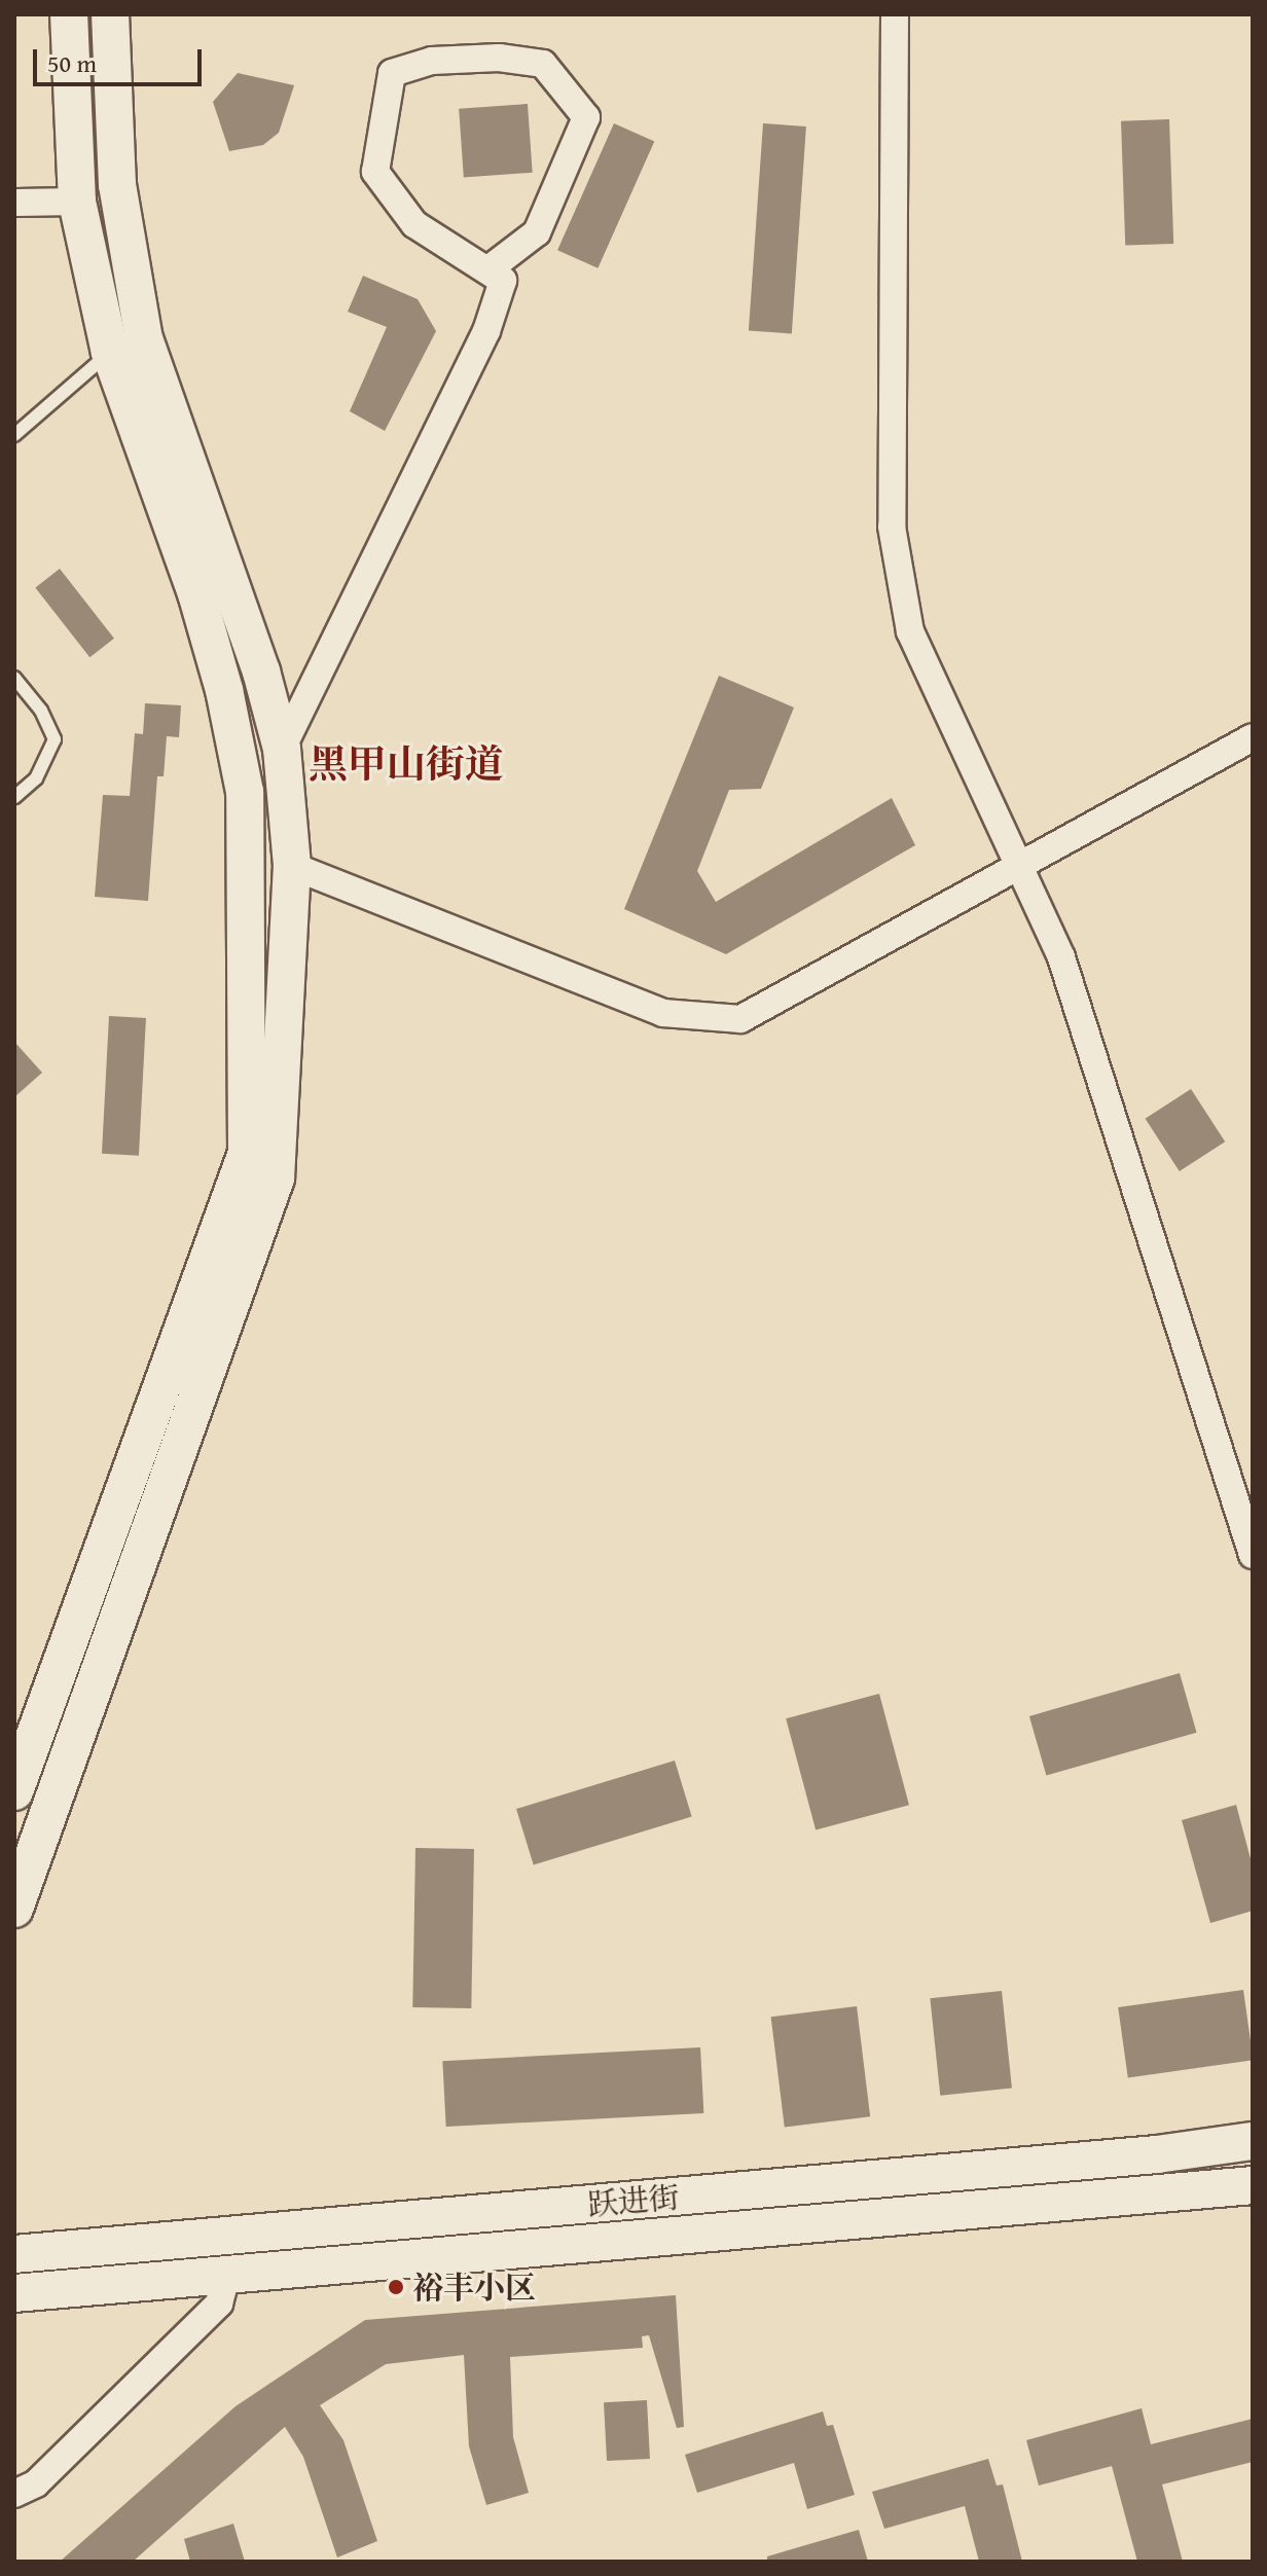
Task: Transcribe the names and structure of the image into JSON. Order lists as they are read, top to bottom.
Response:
{
  "streets": {
    "street": ["跃进街"]
  },
  "districts": ["黑甲山街道"],
  "places": ["裕丰小区"],
  "scale_bar": "50 m"
}
